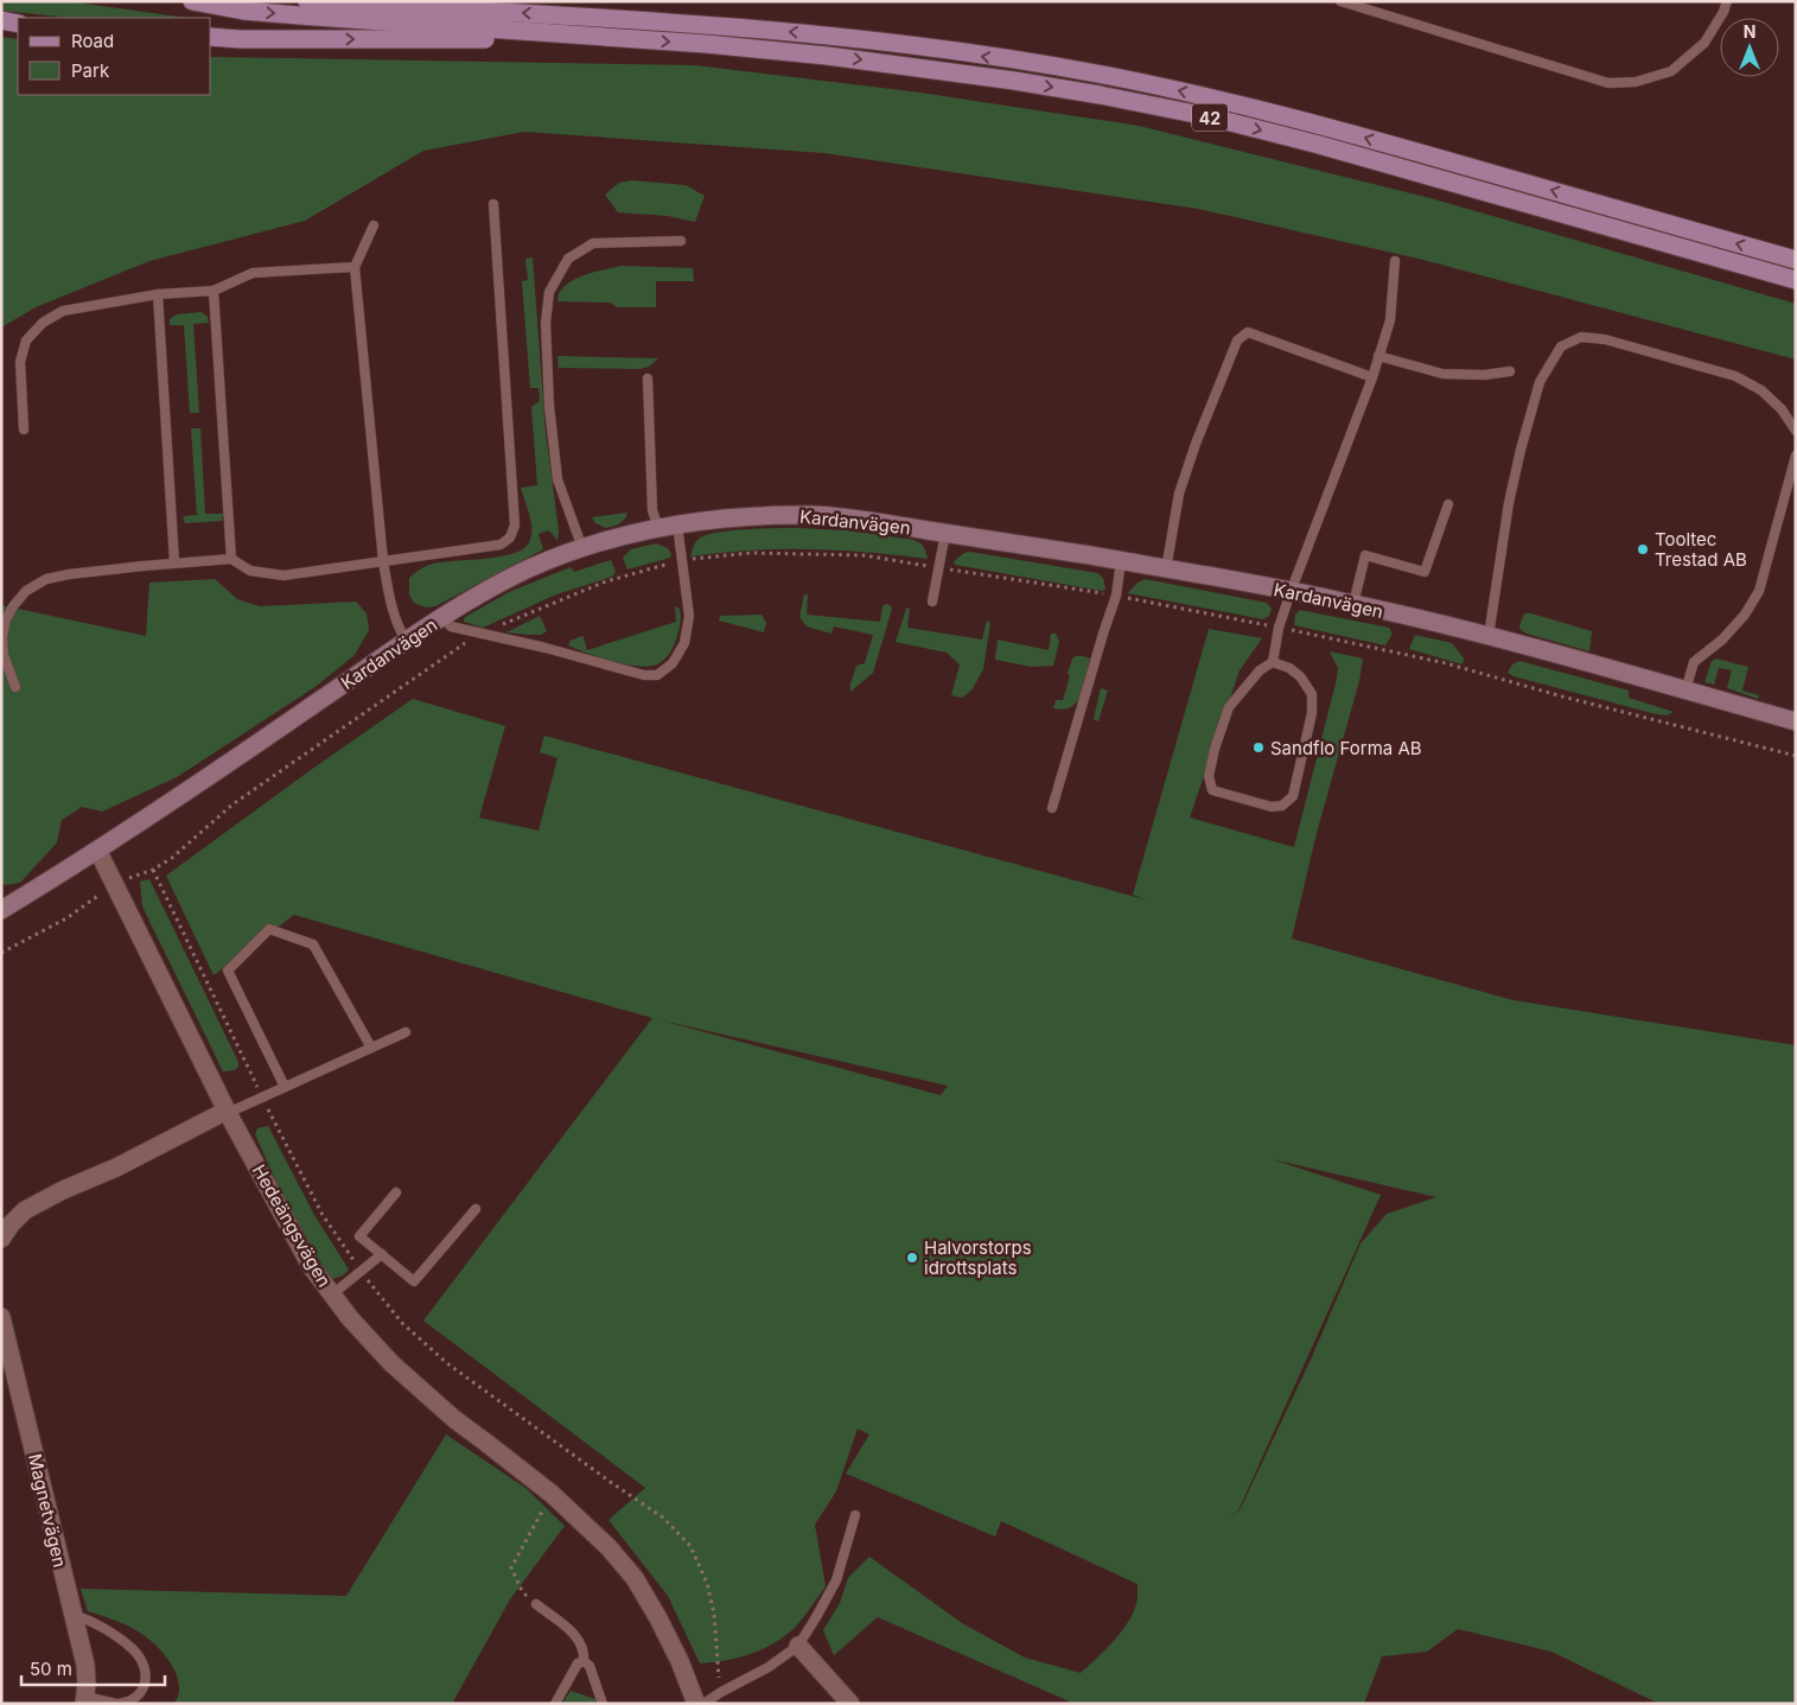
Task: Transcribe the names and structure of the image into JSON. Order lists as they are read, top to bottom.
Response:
{
  "streets": {
    "main road": ["42"],
    "street": ["Kardanvägen", "Hedeängsvägen", "Magnetvägen"]
  },
  "crossings": [
    ["Kardanvägen", "Hedeängsvägen"]
  ],
  "places": ["Tooltec Trestad AB", "Sandflo Forma AB", "Halvorstorps idrottsplats"],
  "legend": ["Road", "Park"],
  "scale_bar": "50 m",
  "north": "top"
}
